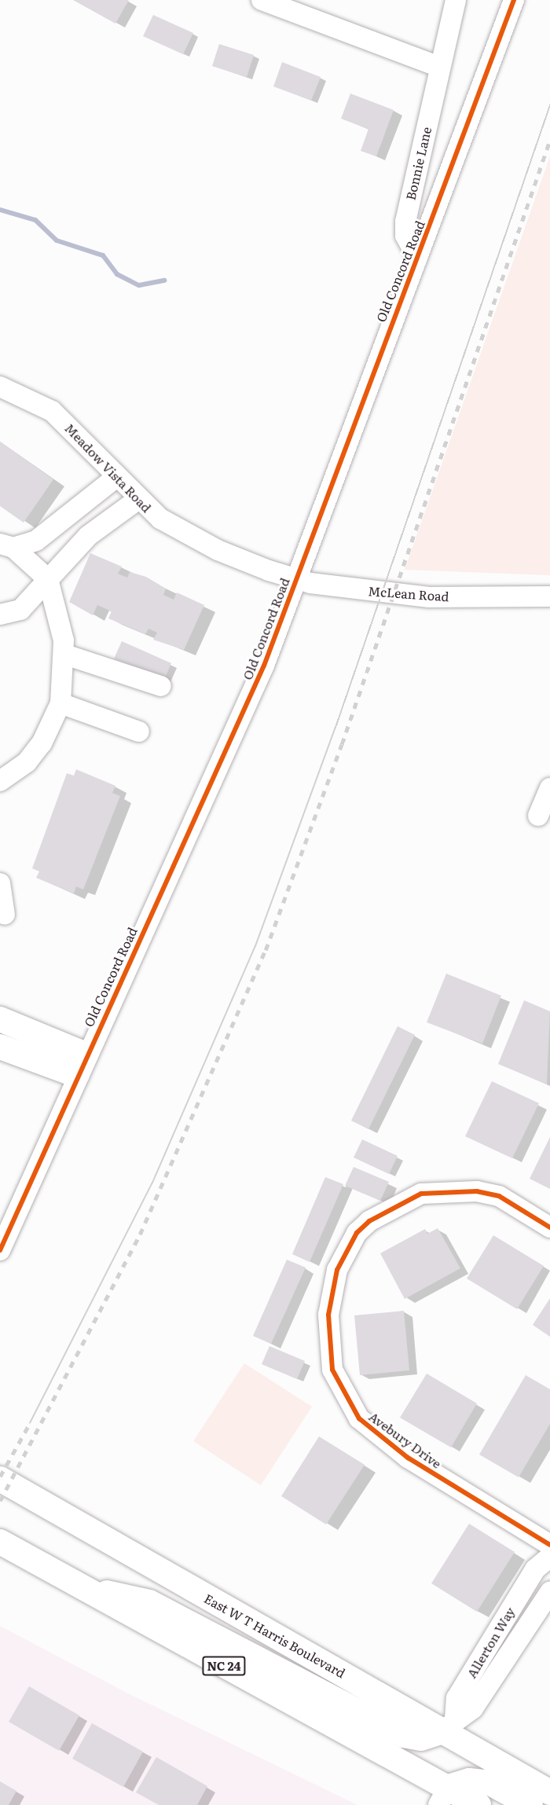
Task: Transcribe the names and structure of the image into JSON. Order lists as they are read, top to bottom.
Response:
{
  "streets": {
    "main road": ["East W T Harris Boulevard", "NC 24"],
    "street": [
      "Bonnie Lane",
      "Old Concord Road",
      "Meadow Vista Road",
      "McLean Road",
      "Avebury Drive",
      "Allerton Way"
    ]
  },
  "crossings": [
    ["Bonnie Lane", "Old Concord Road"],
    ["Old Concord Road", "Meadow Vista Road"],
    ["Old Concord Road", "McLean Road"],
    ["Meadow Vista Road", "McLean Road"],
    ["East W T Harris Boulevard", "Allerton Way"]
  ]
}
